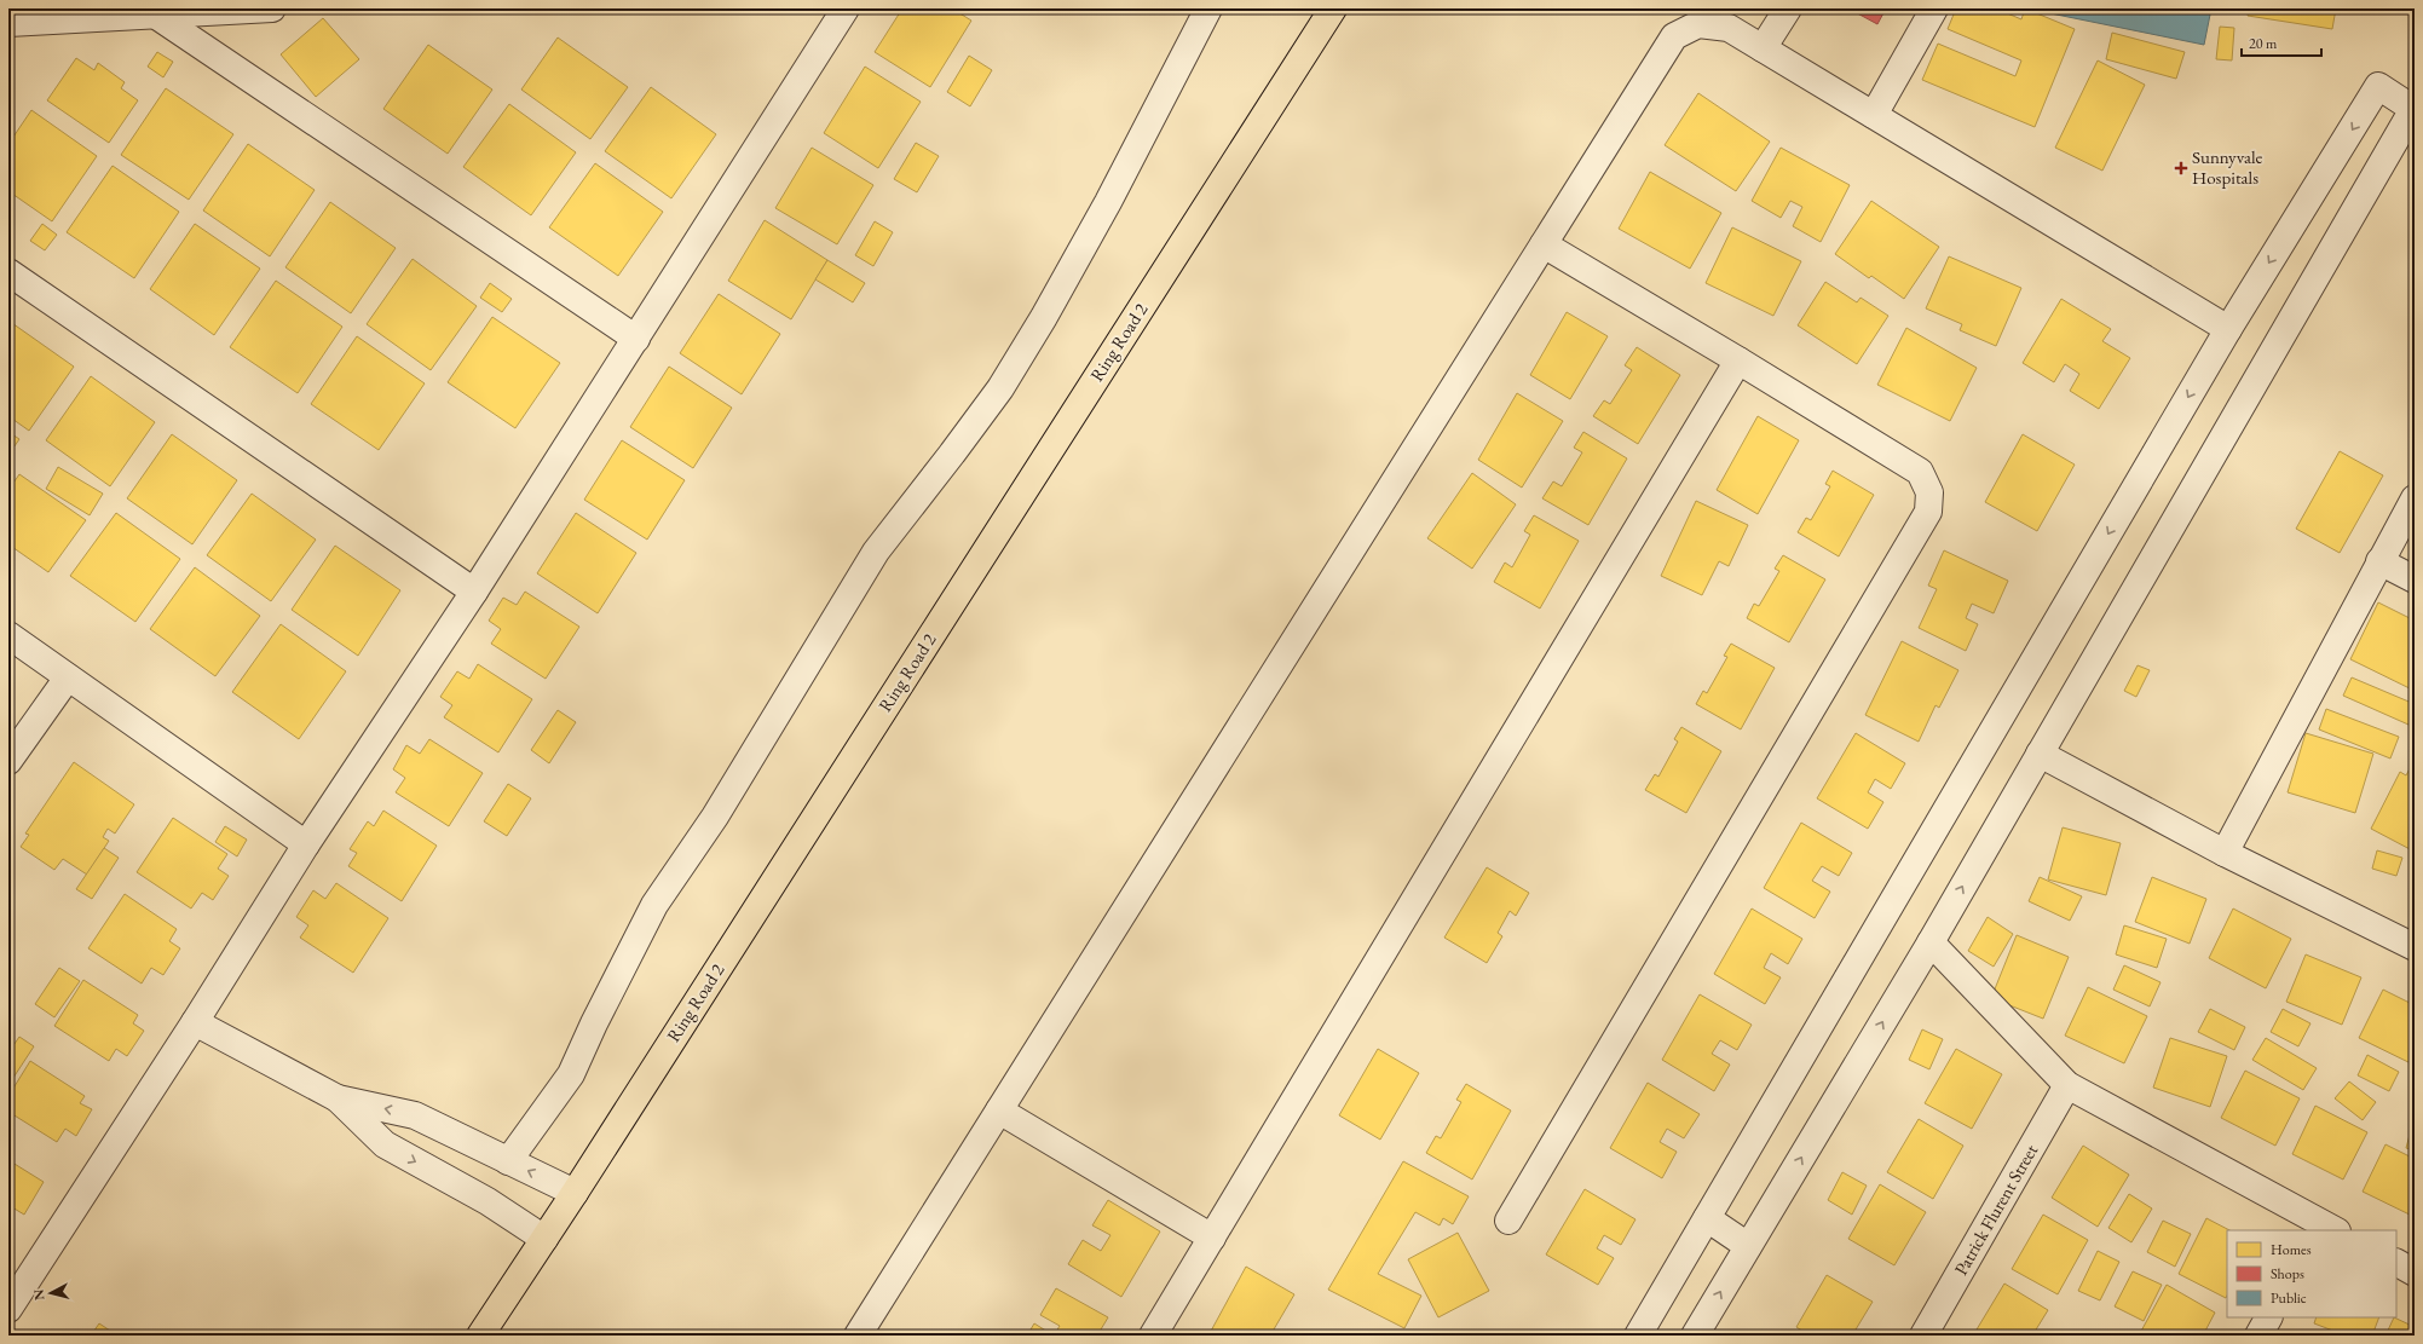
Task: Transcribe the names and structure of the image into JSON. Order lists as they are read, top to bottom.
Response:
{
  "streets": {
    "main road": ["Ring Road 2"],
    "street": ["Patrick Flurent Street"]
  },
  "places": {
    "health": ["Sunnyvale Hospitals"]
  },
  "legend": ["Homes", "Shops", "Public"],
  "scale_bar": "20 m",
  "north": "left"
}
